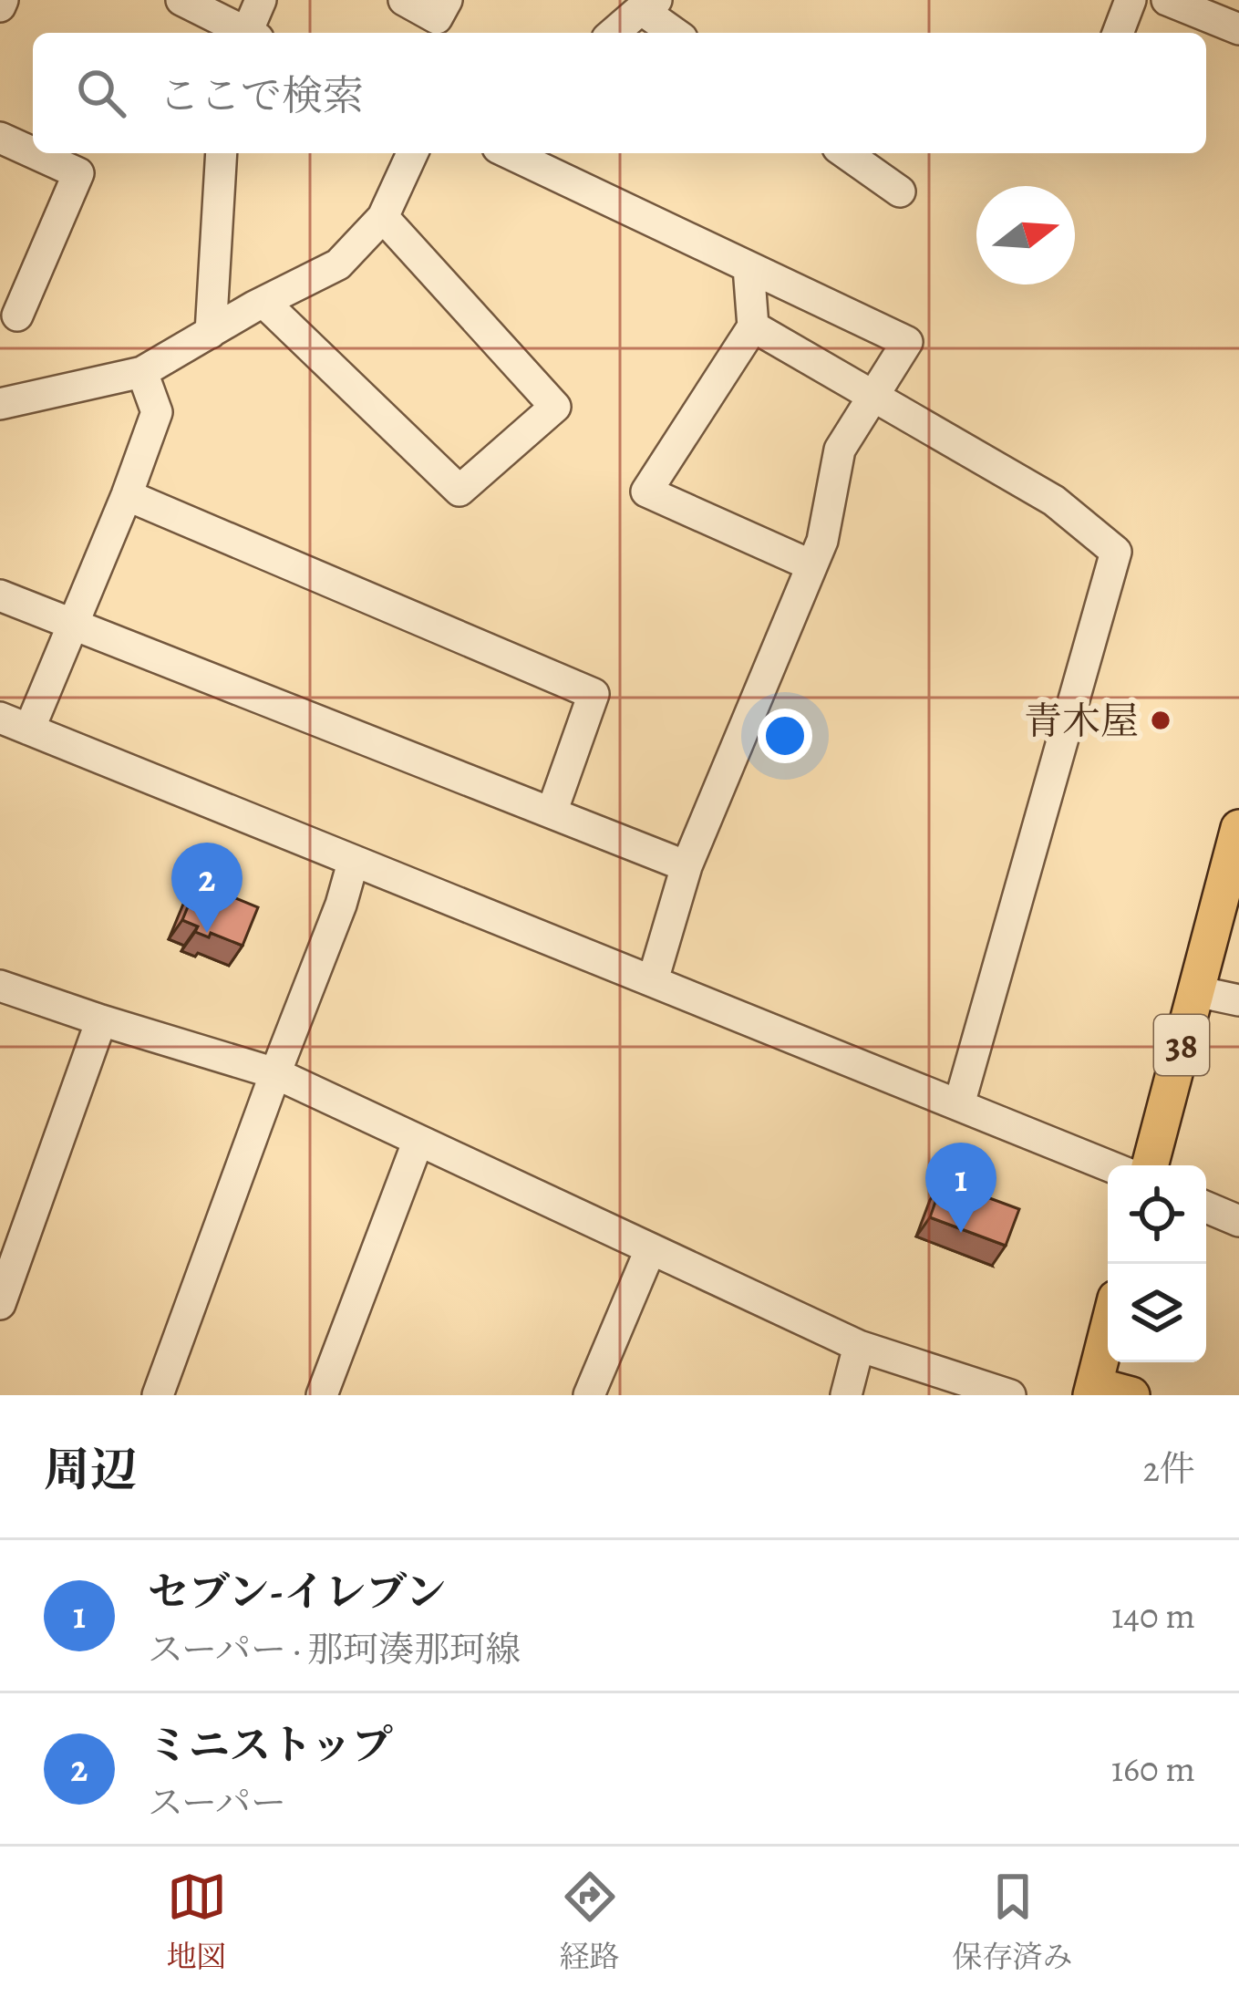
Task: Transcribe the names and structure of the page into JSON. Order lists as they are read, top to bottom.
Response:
{
  "streets": {
    "main road": ["38"]
  },
  "places": ["青木屋"],
  "north": "right",
  "page": {
    "search": "ここで検索",
    "pins": ["2", "1"],
    "heading": ["周辺", "2件"],
    "list": [
      {
        "mark": "1",
        "name": "セブン-イレブン",
        "note": "スーパー · 那珂湊那珂線",
        "value": "140 m"
      },
      {
        "mark": "2",
        "name": "ミニストップ",
        "note": "スーパー",
        "value": "160 m"
      }
    ],
    "nav": ["地図", "経路", "保存済み"]
  }
}
